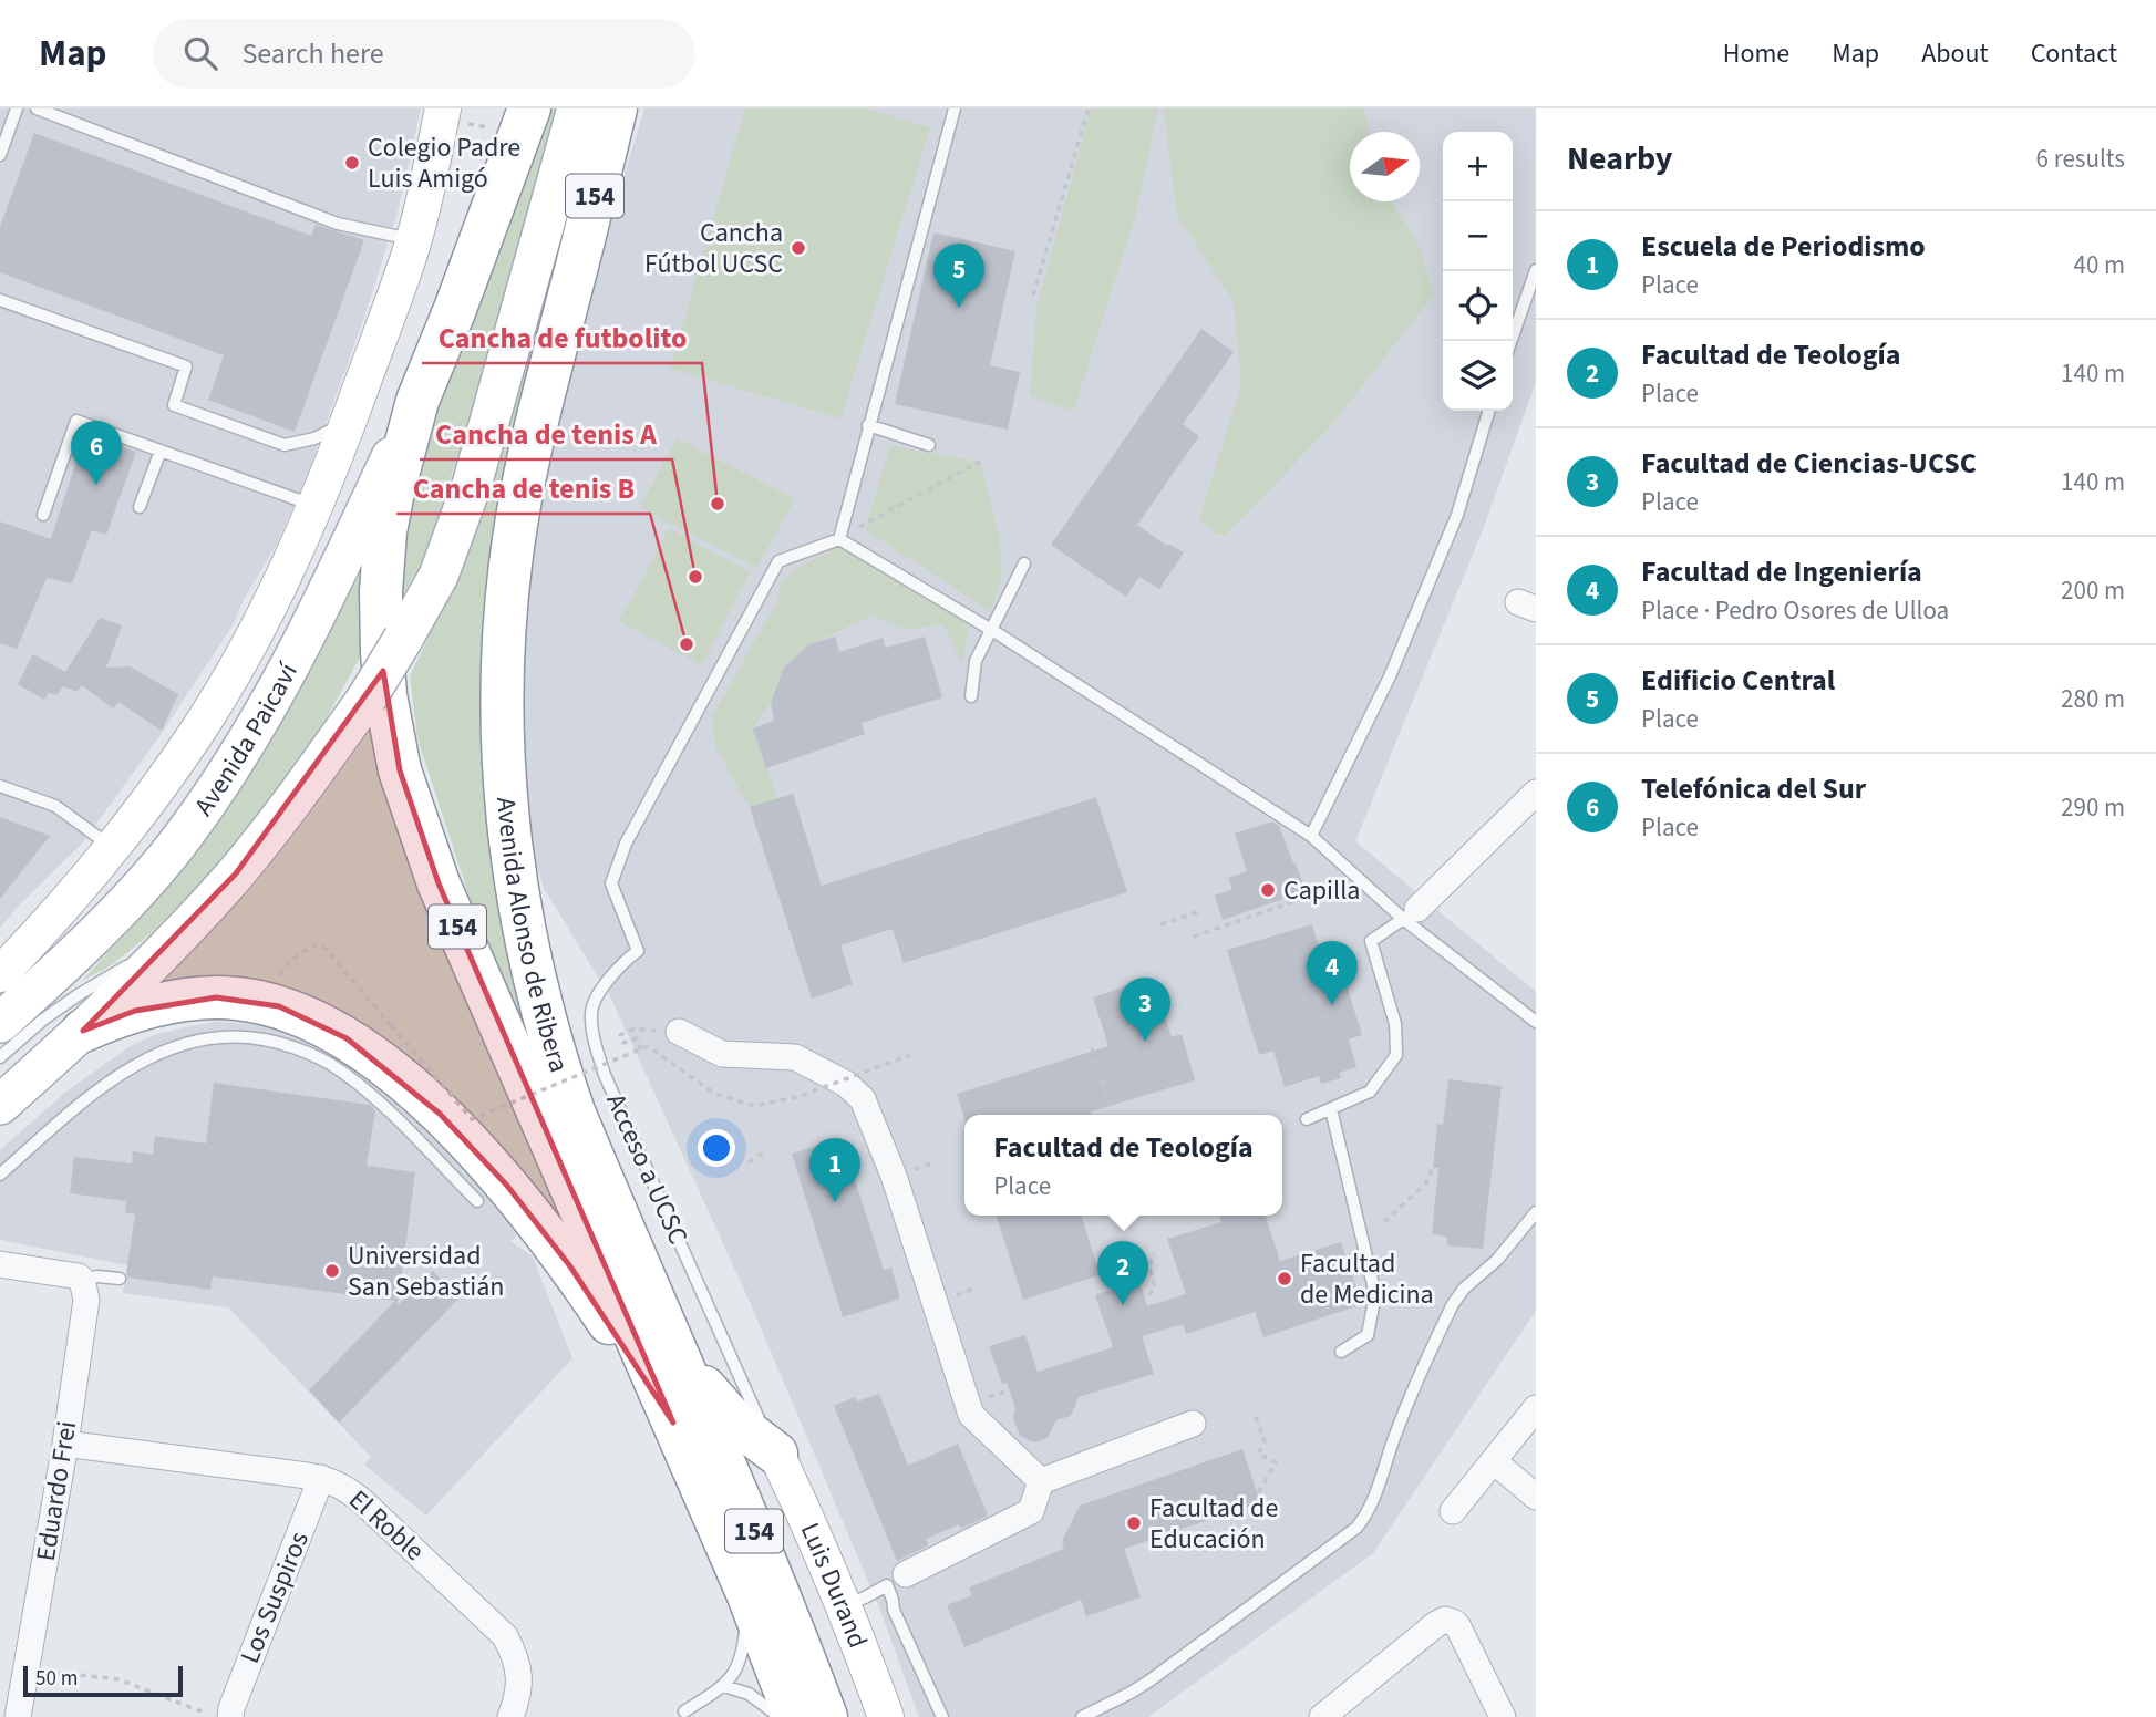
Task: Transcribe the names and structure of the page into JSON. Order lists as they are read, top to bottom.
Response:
{
  "streets": {
    "highway": ["154", "Avenida Alonso de Ribera"],
    "main road": ["Avenida Paicaví"],
    "street": [
      "Eduardo Frei",
      "El Roble",
      "Luis Durand",
      "Los Suspiros"
    ],
    "lane": ["Acceso a UCSC"]
  },
  "crossings": [
    ["154", "Avenida Paicaví"],
    ["154", "Avenida Alonso de Ribera"],
    ["Avenida Paicaví", "Avenida Alonso de Ribera"],
    ["Eduardo Frei", "El Roble"],
    ["El Roble", "Los Suspiros"]
  ],
  "places": [
    "Colegio Padre Luis Amigó",
    "Cancha Fútbol UCSC",
    "Cancha de futbolito",
    "Cancha de tenis A",
    "Cancha de tenis B",
    "Capilla",
    "Universidad San Sebastián",
    "Facultad de Medicina",
    "Facultad de Educación"
  ],
  "scale_bar": "50 m",
  "north": "right",
  "page": {
    "header": "Map",
    "search": "Search here",
    "nav": [
      "Home",
      "Map",
      "About",
      "Contact"
    ],
    "heading": ["Nearby", "6 results"],
    "map_buttons": ["+", "−"],
    "list": [
      {
        "mark": "1",
        "name": "Escuela de Periodismo",
        "note": "Place",
        "value": "40 m"
      },
      {
        "mark": "2",
        "name": "Facultad de Teología",
        "note": "Place",
        "value": "140 m"
      },
      {
        "mark": "3",
        "name": "Facultad de Ciencias-UCSC",
        "note": "Place",
        "value": "140 m"
      },
      {
        "mark": "4",
        "name": "Facultad de Ingeniería",
        "note": "Place · Pedro Osores de Ulloa",
        "value": "200 m"
      },
      {
        "mark": "5",
        "name": "Edificio Central",
        "note": "Place",
        "value": "280 m"
      },
      {
        "mark": "6",
        "name": "Telefónica del Sur",
        "note": "Place",
        "value": "290 m"
      }
    ],
    "pins": [
      "5",
      "6",
      "4",
      "3",
      "1",
      "2"
    ],
    "popup": ["Facultad de Teología", "Place"],
    "scale": "50 m"
  }
}
